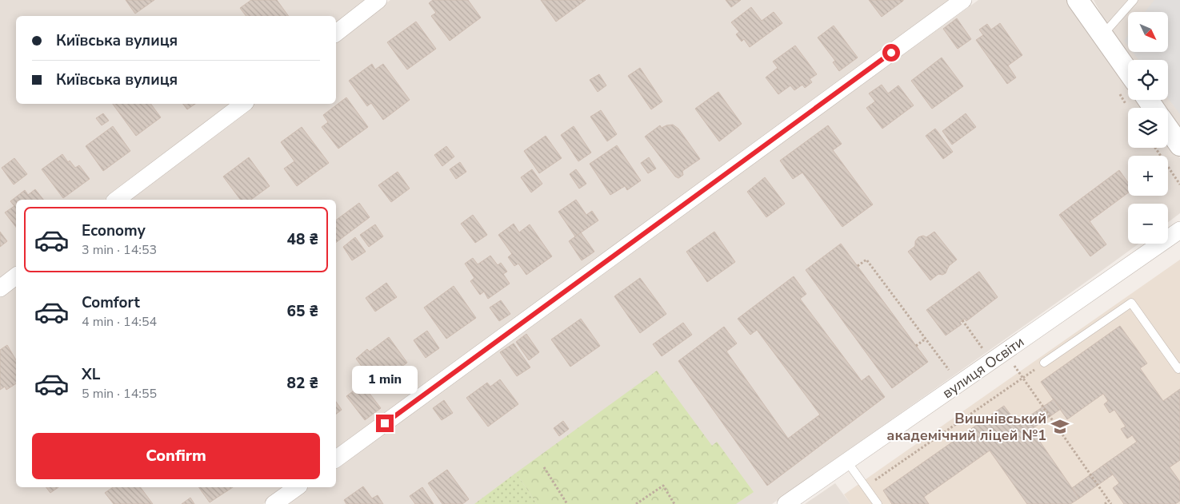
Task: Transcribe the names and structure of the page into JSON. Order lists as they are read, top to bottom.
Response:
{
  "streets": {
    "street": ["вулиця Освіти"]
  },
  "places": {
    "school or university": ["Вишнівський академічний ліцей №1"]
  },
  "north": "bottom right",
  "page": {
    "map_buttons": ["+", "−"],
    "banner": ["Київська вулиця", "Київська вулиця"],
    "list": [
      {
        "name": "Economy",
        "note": "3 min · 14:53",
        "value": "48 ₴"
      },
      {
        "name": "Comfort",
        "note": "4 min · 14:54",
        "value": "65 ₴"
      },
      {
        "name": "XL",
        "note": "5 min · 14:55",
        "value": "82 ₴"
      }
    ],
    "bubble": "1 min",
    "buttons": "Confirm"
  }
}
